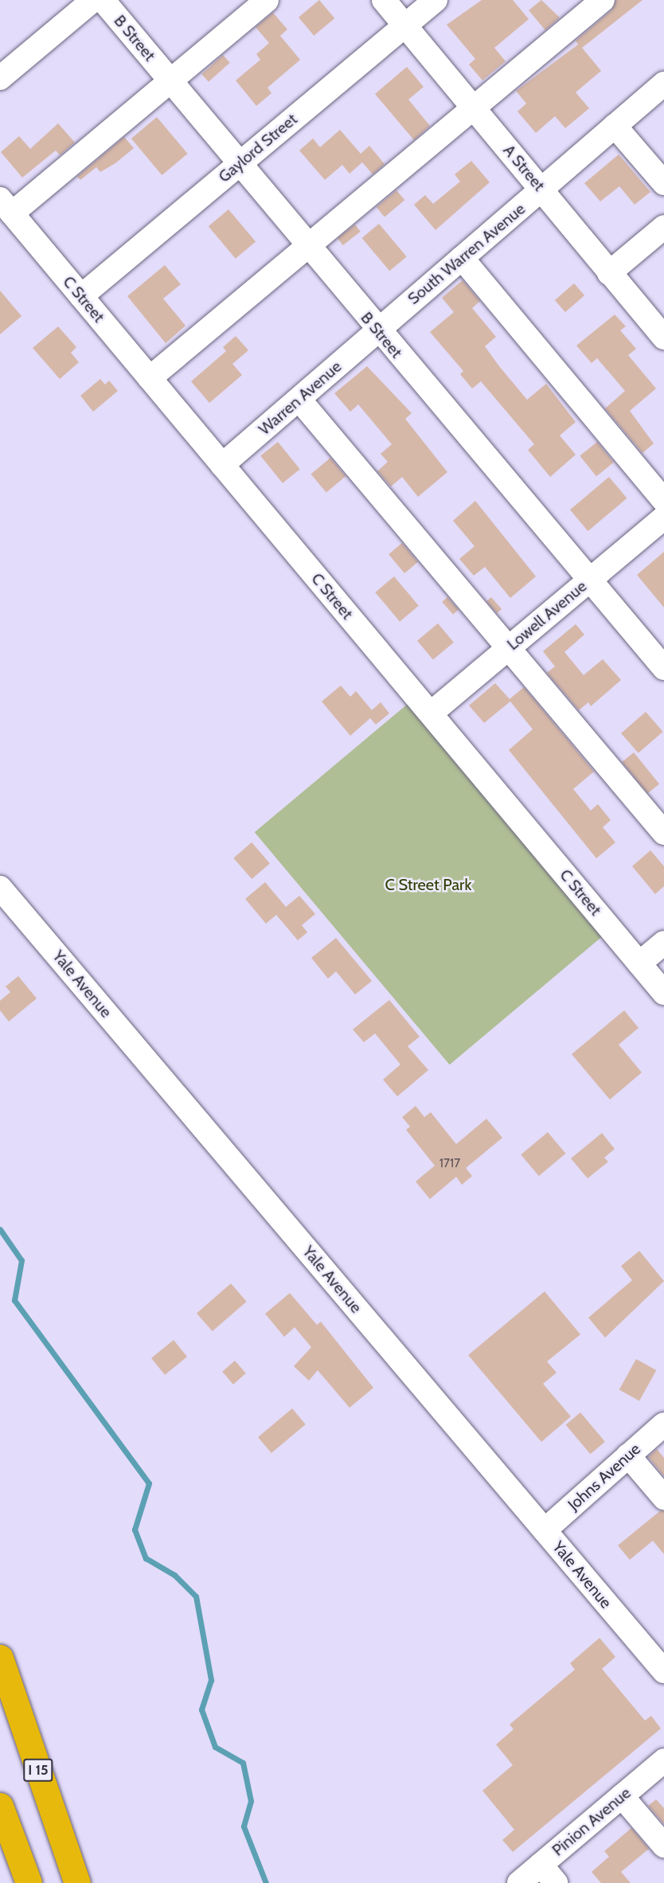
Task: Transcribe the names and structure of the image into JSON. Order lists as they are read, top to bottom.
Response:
{
  "streets": {
    "highway": ["I 15"],
    "street": [
      "B Street",
      "Gaylord Street",
      "A Street",
      "South Warren Avenue",
      "C Street",
      "Warren Avenue",
      "Lowell Avenue",
      "Yale Avenue",
      "Johns Avenue",
      "Pinion Avenue"
    ]
  },
  "crossings": [
    ["B Street", "Gaylord Street"],
    ["B Street", "South Warren Avenue"],
    ["B Street", "Warren Avenue"],
    ["B Street", "Lowell Avenue"],
    ["Gaylord Street", "A Street"],
    ["Gaylord Street", "C Street"],
    ["A Street", "South Warren Avenue"],
    ["South Warren Avenue", "Warren Avenue"],
    ["C Street", "Warren Avenue"],
    ["C Street", "Lowell Avenue"],
    ["Yale Avenue", "Johns Avenue"]
  ],
  "parks": ["C Street Park"],
  "house_numbers": ["1717"]
}
